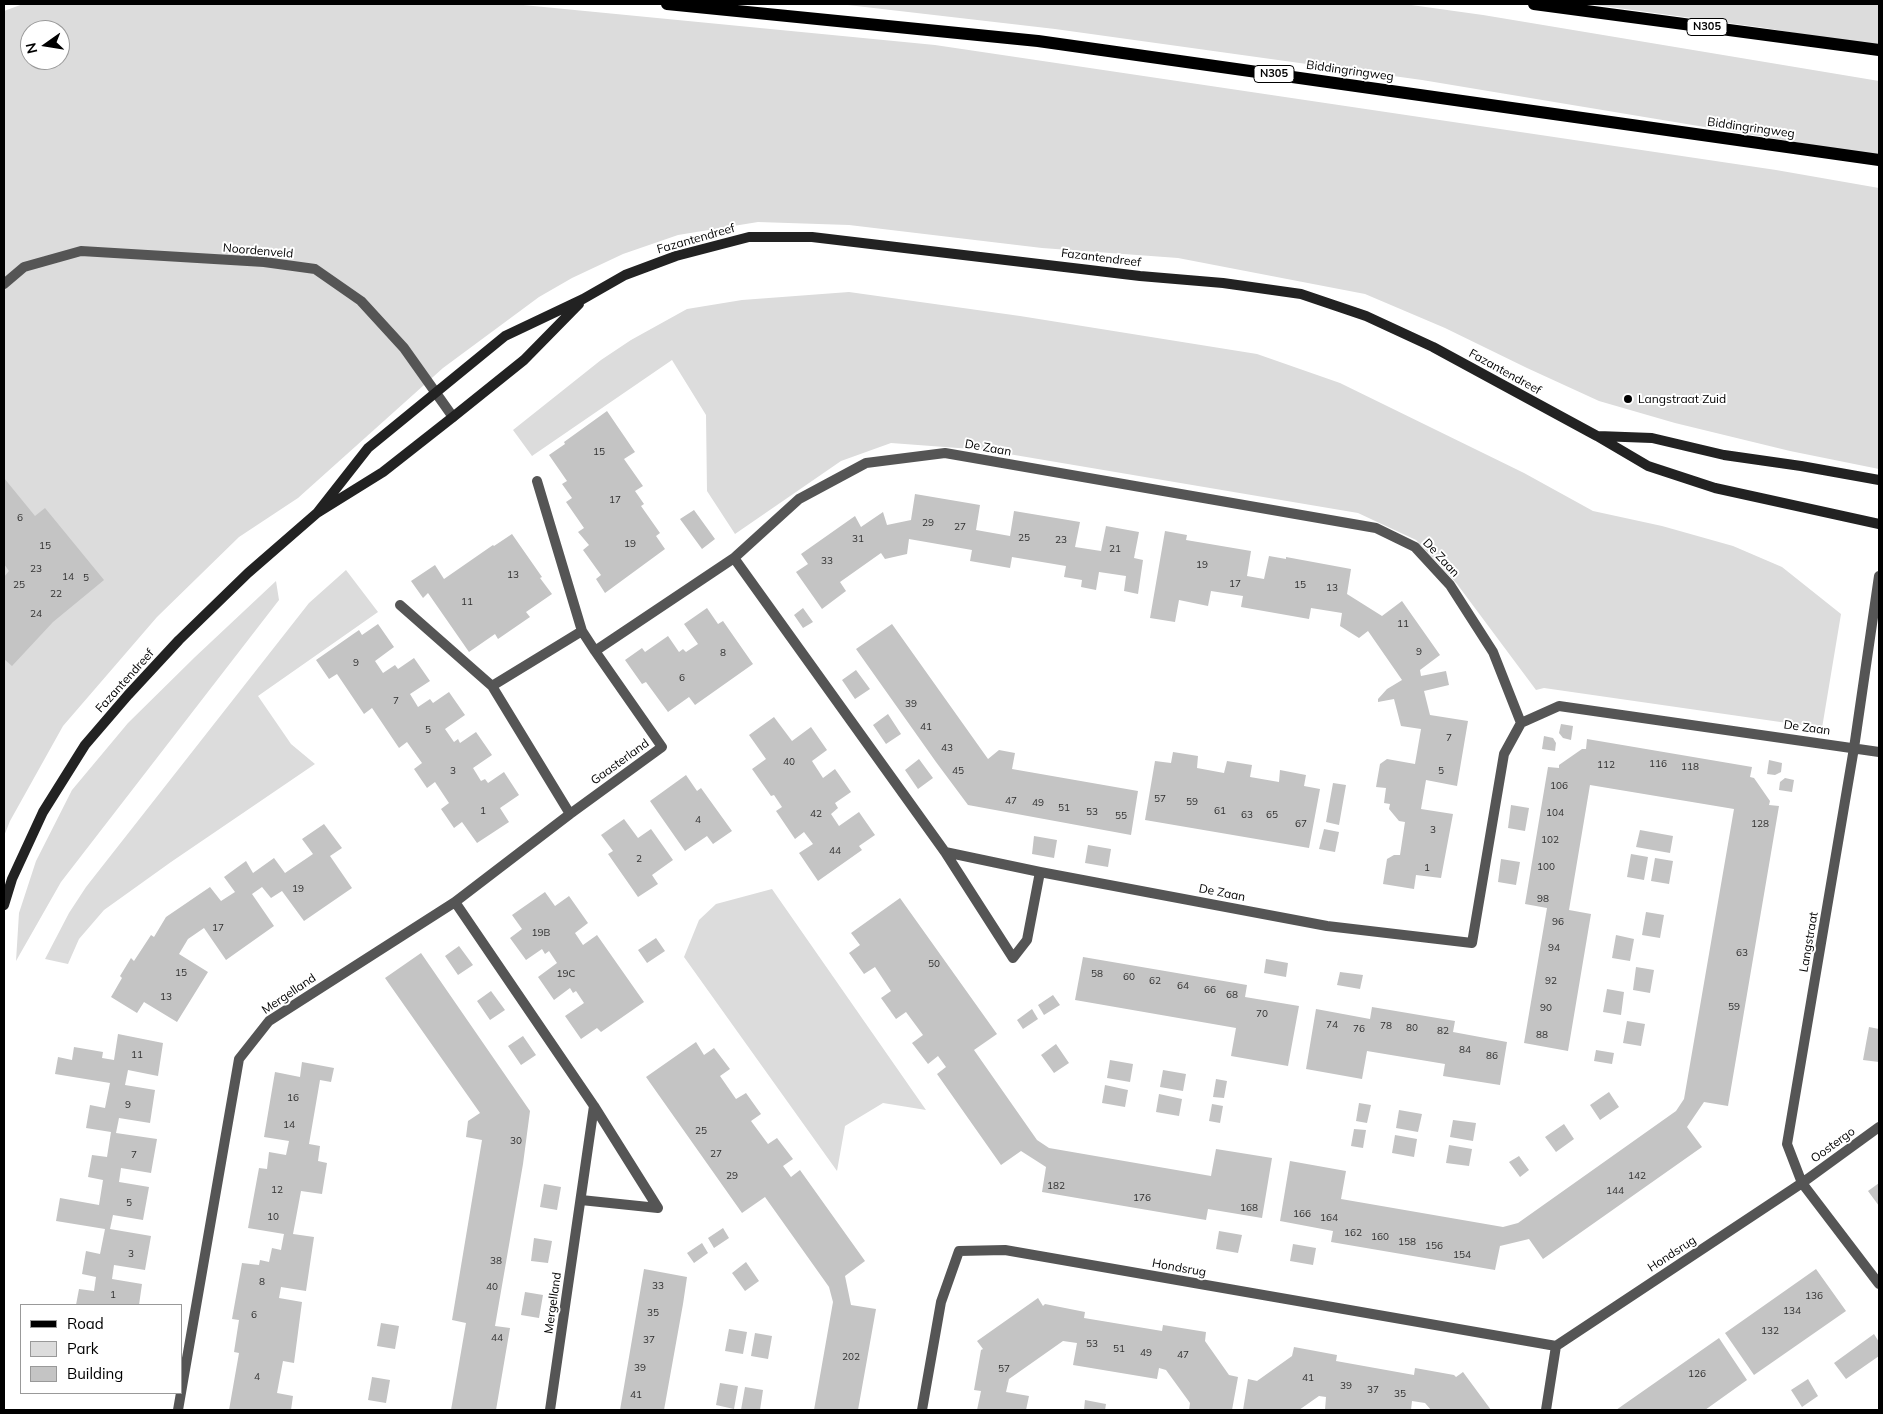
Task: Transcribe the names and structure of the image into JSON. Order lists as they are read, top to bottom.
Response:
{
  "streets": {
    "main road": ["N305", "Biddingringweg"],
    "street": [
      "Fazantendreef",
      "Noordenveld",
      "De Zaan",
      "Gaasterland",
      "Langstraat",
      "Mergelland",
      "Oostergo",
      "Hondsrug"
    ]
  },
  "crossings": [
    ["Fazantendreef", "Noordenveld"],
    ["De Zaan", "Langstraat"],
    ["Gaasterland", "Mergelland"],
    ["Langstraat", "Oostergo"],
    ["Langstraat", "Hondsrug"],
    ["Oostergo", "Hondsrug"]
  ],
  "places": ["Langstraat Zuid"],
  "house_numbers": [
    "15",
    "17",
    "6",
    "29",
    "27",
    "25",
    "31",
    "23",
    "19",
    "15",
    "21",
    "33",
    "19",
    "23",
    "13",
    "14",
    "5",
    "17",
    "25",
    "15",
    "13",
    "22",
    "11",
    "24",
    "11",
    "9",
    "8",
    "9",
    "6",
    "7",
    "39",
    "41",
    "5",
    "7",
    "43",
    "40",
    "116",
    "112",
    "118",
    "3",
    "45",
    "5",
    "106",
    "57",
    "47",
    "59",
    "49",
    "51",
    "1",
    "61",
    "53",
    "104",
    "42",
    "63",
    "65",
    "55",
    "4",
    "67",
    "128",
    "3",
    "102",
    "44",
    "2",
    "100",
    "1",
    "19",
    "98",
    "96",
    "17",
    "19B",
    "94",
    "63",
    "50",
    "15",
    "19C",
    "58",
    "60",
    "62",
    "92",
    "64",
    "66",
    "68",
    "13",
    "59",
    "90",
    "70",
    "74",
    "78",
    "80",
    "76",
    "82",
    "88",
    "84",
    "11",
    "86",
    "16",
    "9",
    "14",
    "25",
    "30",
    "27",
    "7",
    "29",
    "142",
    "182",
    "12",
    "144",
    "176",
    "5",
    "168",
    "166",
    "10",
    "164",
    "162",
    "160",
    "158",
    "156",
    "3",
    "154",
    "38",
    "8",
    "33",
    "40",
    "1",
    "136",
    "134",
    "35",
    "6",
    "132",
    "44",
    "37",
    "53",
    "51",
    "49",
    "47",
    "202",
    "39",
    "57",
    "126",
    "4",
    "41",
    "39",
    "37",
    "35",
    "41"
  ],
  "legend": ["Road", "Park", "Building"],
  "north": "left"
}
